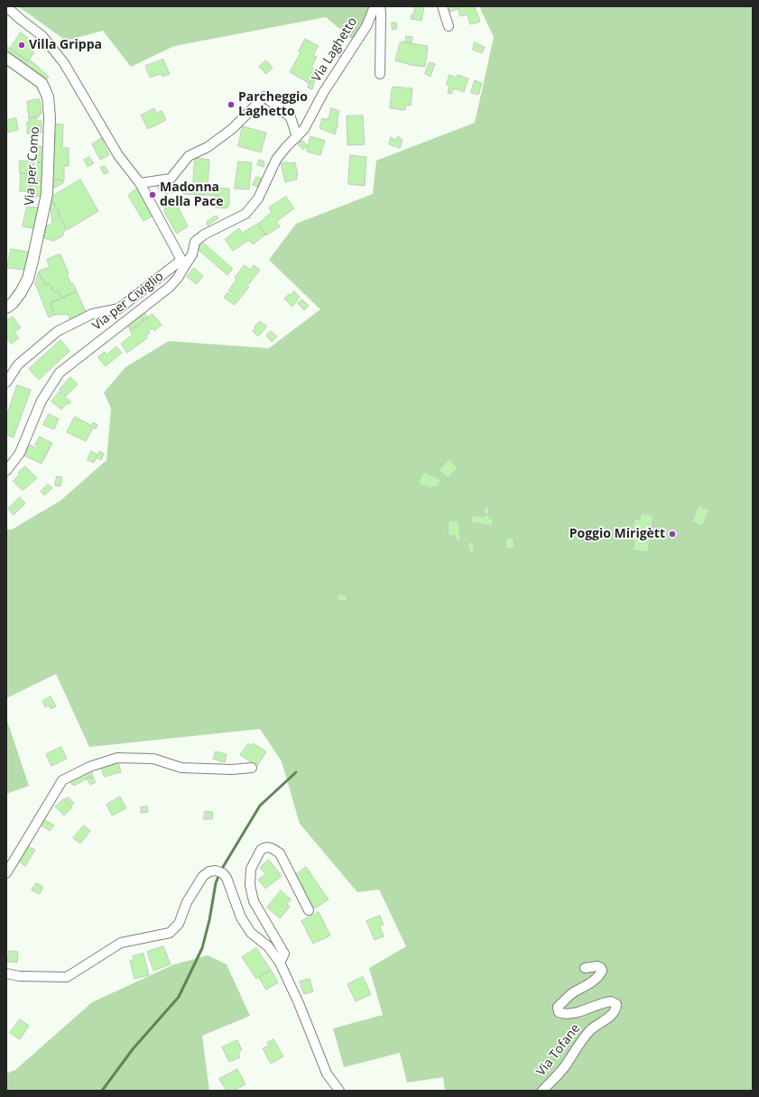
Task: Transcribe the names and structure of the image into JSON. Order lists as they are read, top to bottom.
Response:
{
  "streets": {
    "street": [
      "Via Laghetto",
      "Via per Como",
      "Via per Civiglio",
      "Via Tofane"
    ]
  },
  "crossings": [
    ["Via Laghetto", "Via per Civiglio"]
  ],
  "places": [
    "Villa Grippa",
    "Parcheggio Laghetto",
    "Madonna della Pace",
    "Poggio Mirigètt"
  ]
}
